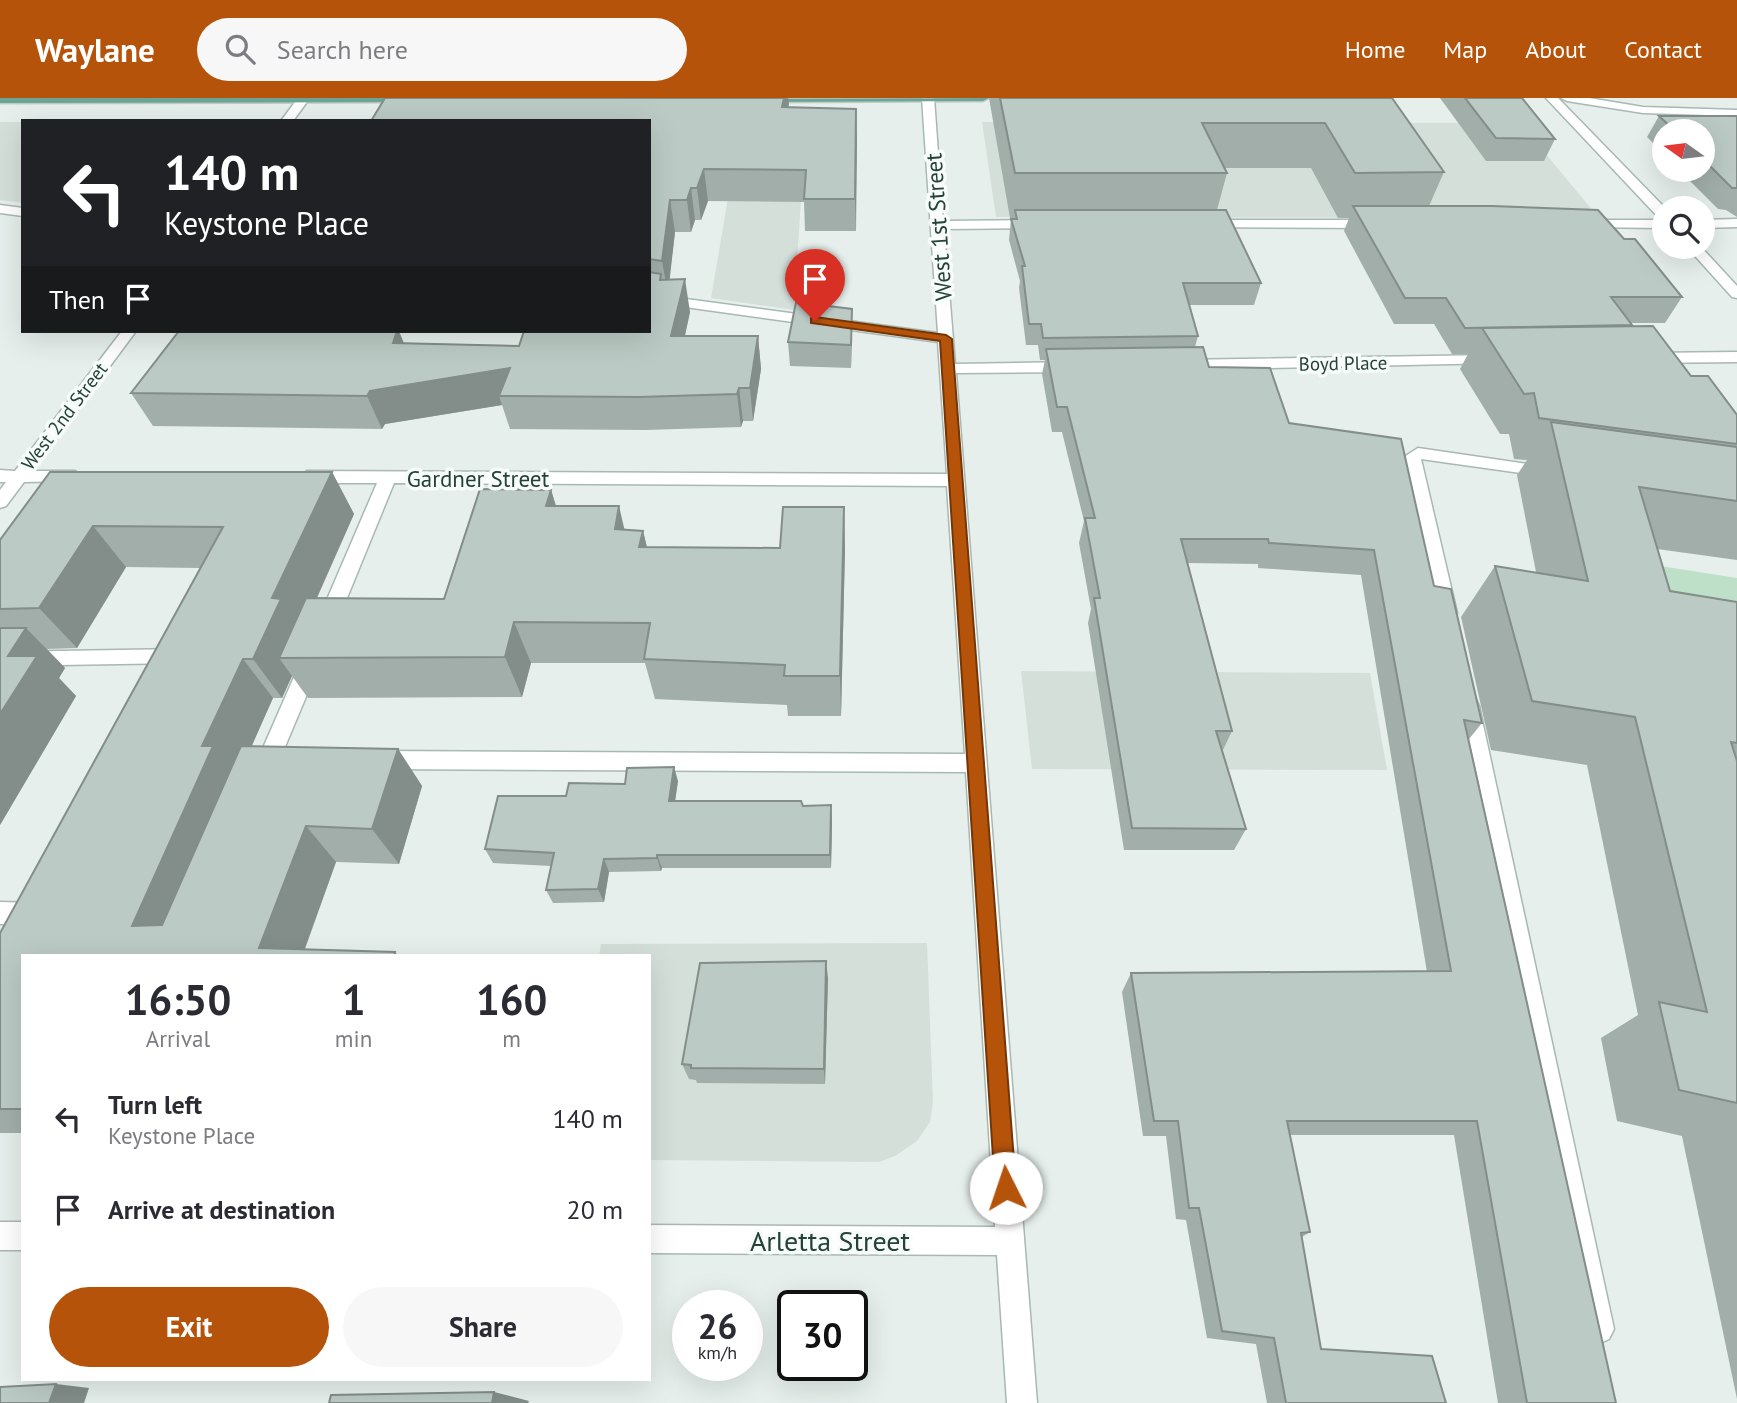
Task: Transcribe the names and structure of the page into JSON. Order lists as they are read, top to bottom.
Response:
{
  "streets": {
    "street": [
      "West 1st Street",
      "Boyd Place",
      "West 2nd Street",
      "Gardner Street",
      "Arletta Street"
    ]
  },
  "crossings": [
    ["West 1st Street", "Gardner Street"],
    ["West 1st Street", "Arletta Street"]
  ],
  "north": "left",
  "page": {
    "header": "Waylane",
    "search": "Search here",
    "nav": [
      "Home",
      "Map",
      "About",
      "Contact"
    ],
    "turn": ["140 m", "Keystone Place"],
    "then": "Then",
    "eta": [
      "16:50",
      "Arrival",
      "1",
      "min",
      "160",
      "m"
    ],
    "list": [
      {
        "name": "Turn left",
        "note": "Keystone Place",
        "value": "140 m"
      },
      {
        "name": "Arrive at destination",
        "value": "20 m"
      }
    ],
    "buttons": ["Exit", "Share"],
    "speed": "26 km/h",
    "limit": "30"
  }
}
